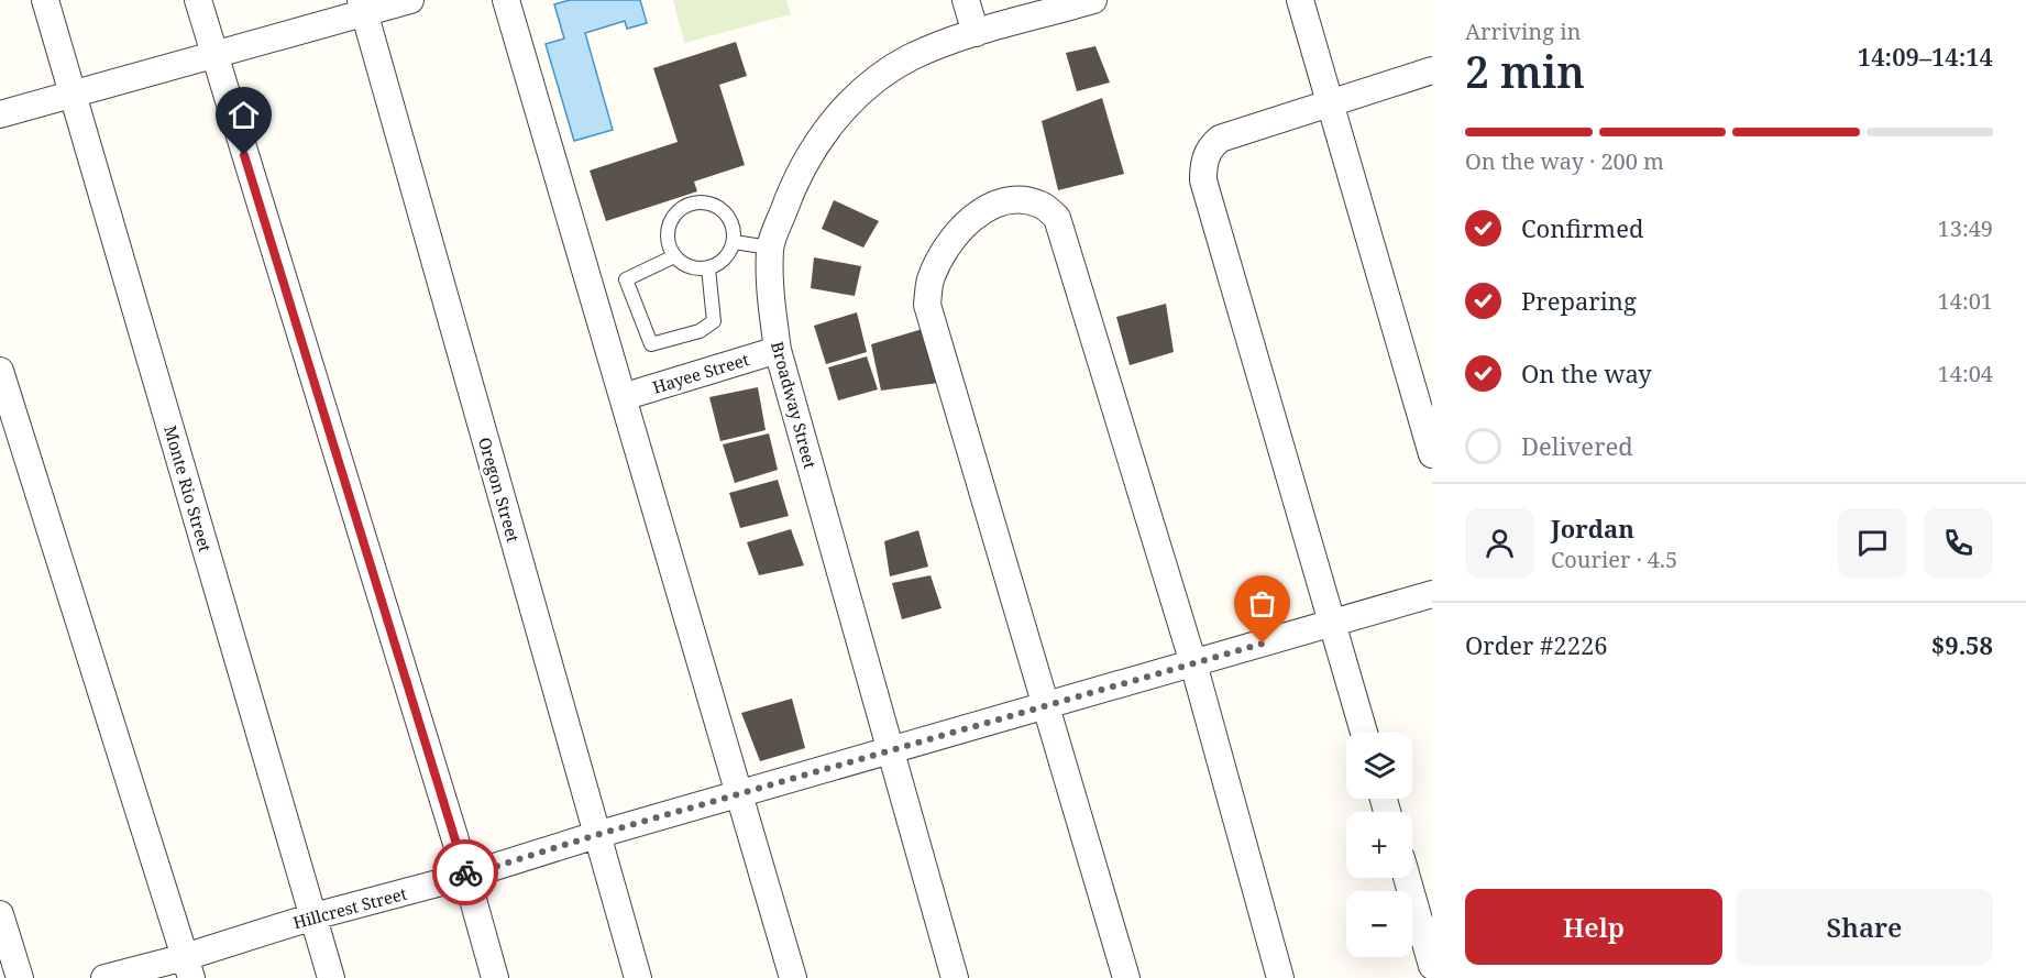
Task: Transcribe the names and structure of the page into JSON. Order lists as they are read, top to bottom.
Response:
{
  "streets": {
    "street": [
      "Hayee Street",
      "Broadway Street",
      "Monte Rio Street",
      "Oregon Street",
      "Hillcrest Street"
    ]
  },
  "crossings": [
    ["Hayee Street", "Broadway Street"],
    ["Broadway Street", "Hillcrest Street"],
    ["Monte Rio Street", "Hillcrest Street"],
    ["Oregon Street", "Hillcrest Street"]
  ],
  "page": {
    "heading": ["2 min", "Arriving in", "14:09–14:14"],
    "panel": [
      "Jordan",
      "Courier · 4.5",
      "Order #2226",
      "$9.58"
    ],
    "bar": "On the way · 200 m",
    "list": [
      ["Confirmed", "13:49"],
      ["Preparing", "14:01"],
      ["On the way", "14:04"],
      "Delivered"
    ],
    "map_buttons": ["+", "−"],
    "buttons": ["Help", "Share"]
  }
}
